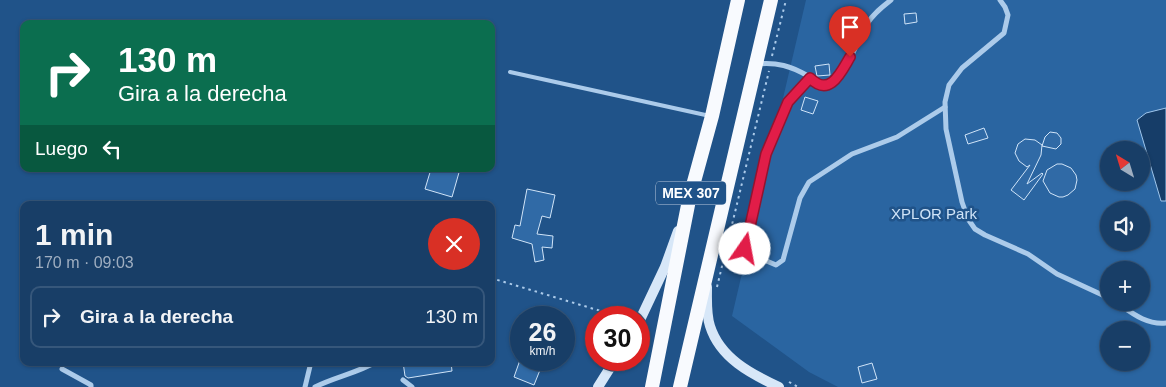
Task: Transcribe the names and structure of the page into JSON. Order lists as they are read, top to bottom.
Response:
{
  "streets": {
    "highway": ["MEX 307"]
  },
  "parks": ["XPLOR Park"],
  "north": "top left",
  "page": {
    "turn": ["130 m", "Gira a la derecha"],
    "then": "Luego",
    "map_buttons": ["+", "−"],
    "heading": ["1 min", "170 m · 09:03"],
    "list": [
      {
        "name": "Gira a la derecha",
        "value": "130 m"
      }
    ],
    "speed": "26 km/h",
    "limit": "30"
  }
}
